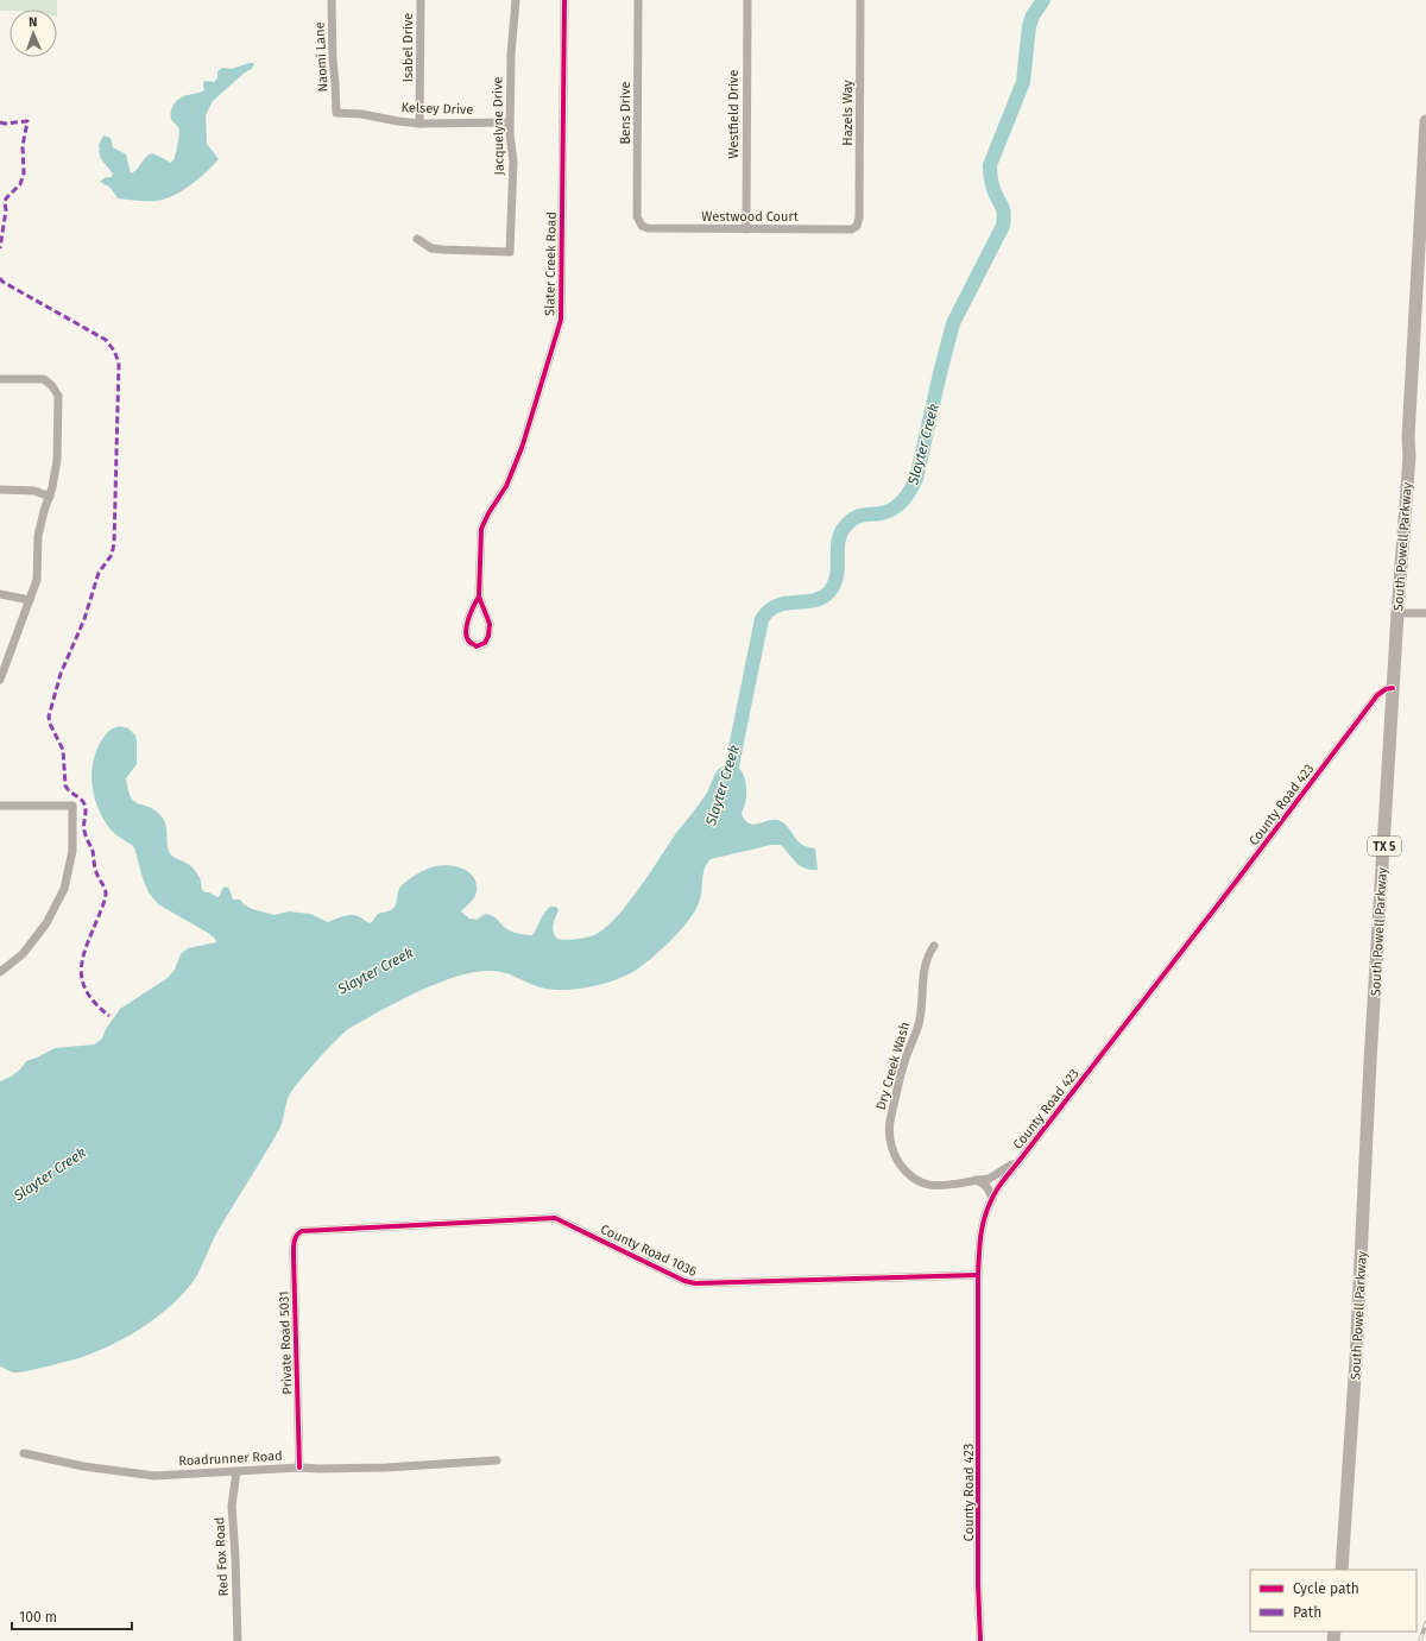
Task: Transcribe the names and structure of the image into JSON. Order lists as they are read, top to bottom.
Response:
{
  "streets": {
    "main road": ["South Powell Parkway", "TX 5"],
    "street": [
      "Isabel Drive",
      "Naomi Lane",
      "Kelsey Drive",
      "Bens Drive",
      "Hazels Way",
      "Westfield Drive",
      "Jacquelyne Drive",
      "Westwood Court",
      "Slater Creek Road",
      "County Road 423",
      "Dry Creek Wash",
      "County Road 1036",
      "Private Road 5031",
      "Roadrunner Road",
      "Red Fox Road"
    ]
  },
  "crossings": [
    ["Isabel Drive", "Kelsey Drive"],
    ["Naomi Lane", "Kelsey Drive"],
    ["Kelsey Drive", "Jacquelyne Drive"],
    ["Bens Drive", "Westwood Court"],
    ["Hazels Way", "Westwood Court"],
    ["Westfield Drive", "Westwood Court"],
    ["South Powell Parkway", "County Road 423"],
    ["County Road 423", "Dry Creek Wash"],
    ["County Road 423", "County Road 1036"],
    ["County Road 1036", "Private Road 5031"],
    ["Private Road 5031", "Roadrunner Road"],
    ["Roadrunner Road", "Red Fox Road"]
  ],
  "water": ["Slayter Creek"],
  "legend": ["Cycle path", "Path"],
  "scale_bar": "100 m",
  "north": "top"
}
